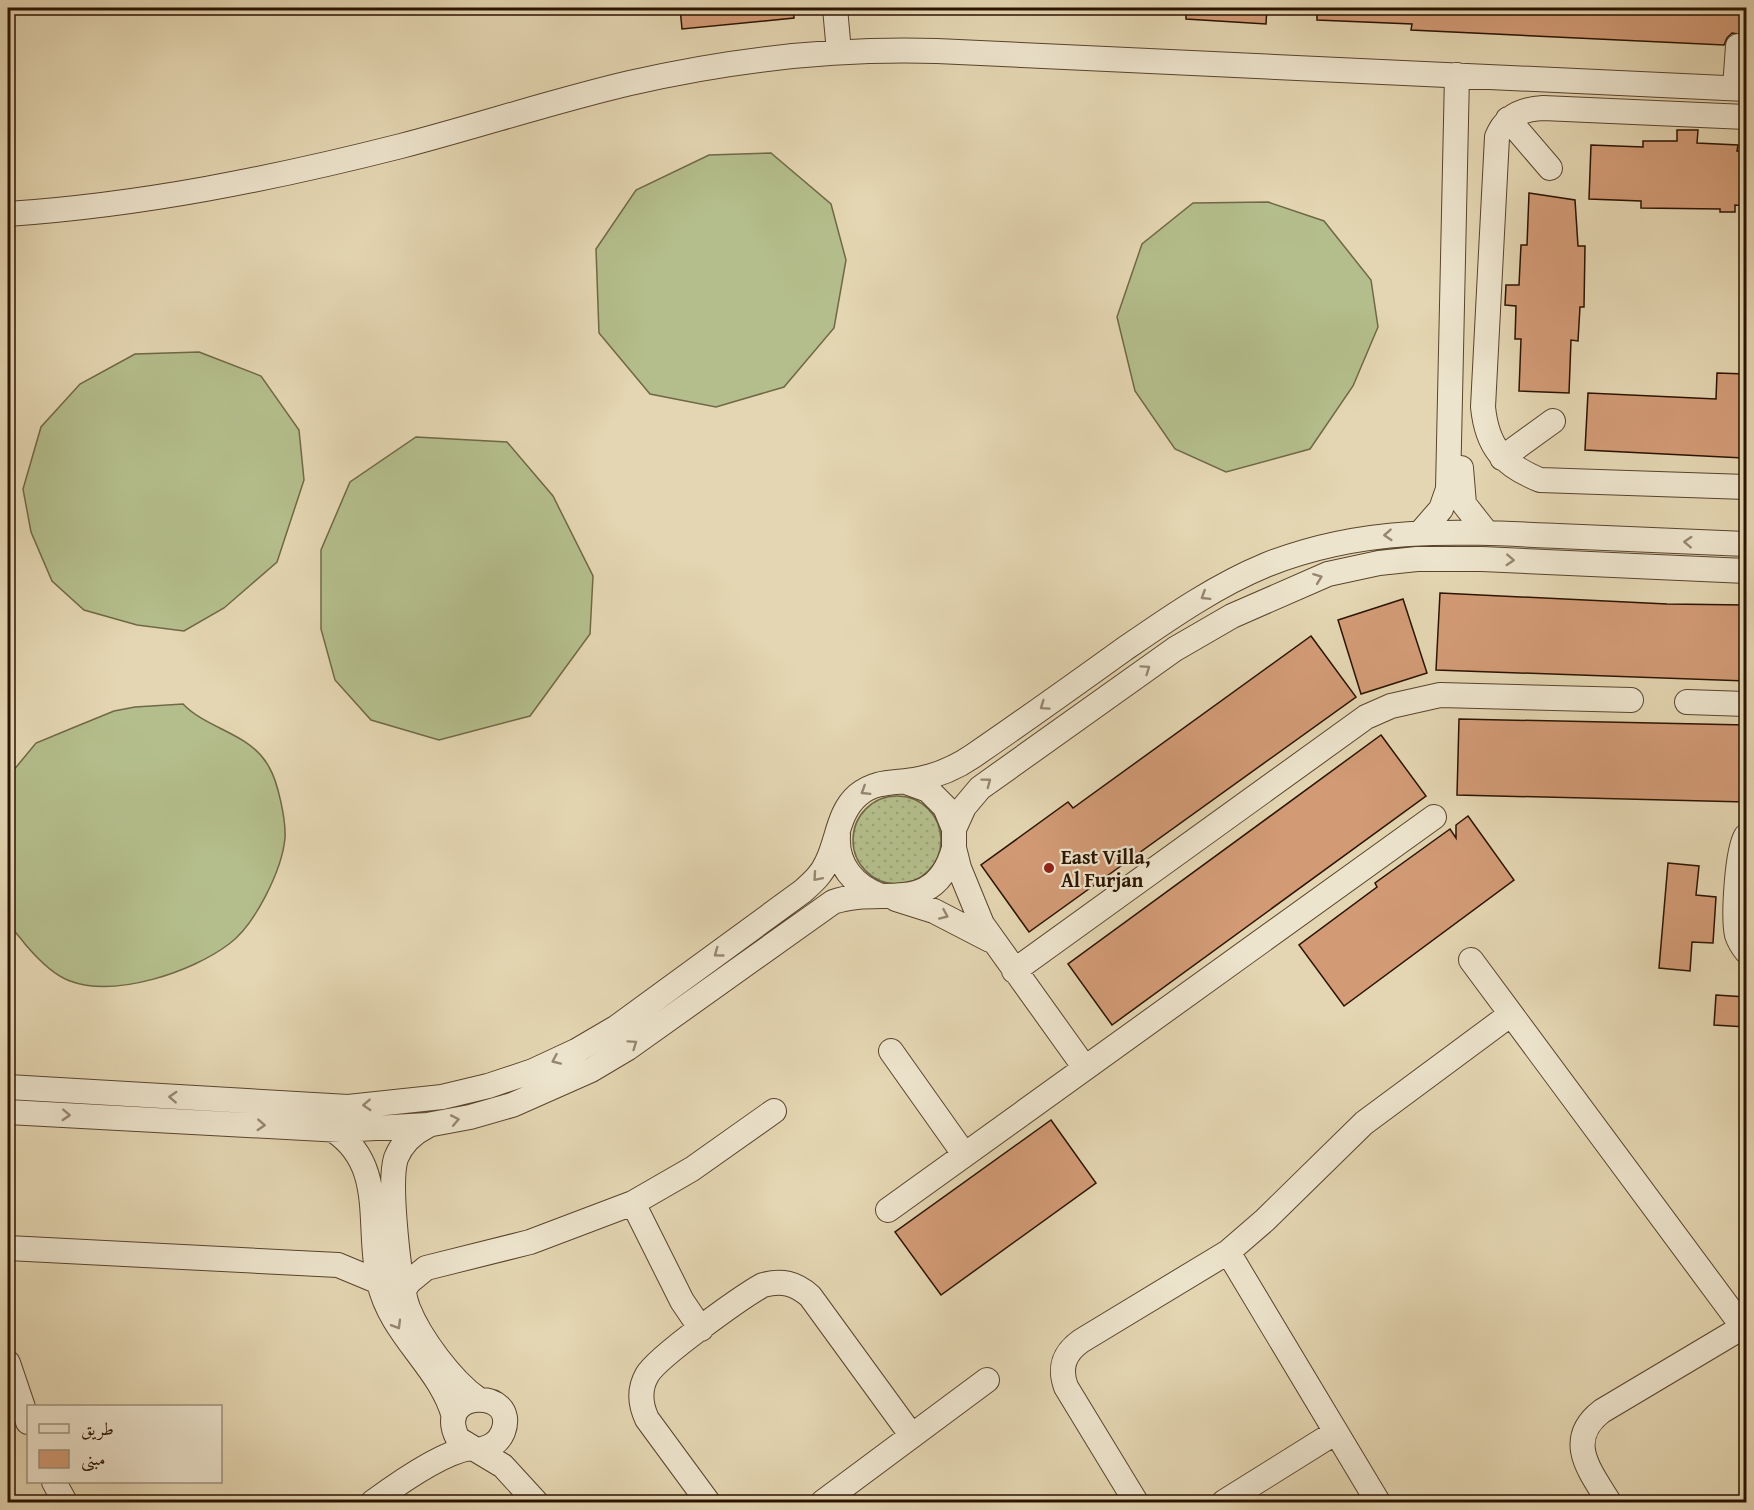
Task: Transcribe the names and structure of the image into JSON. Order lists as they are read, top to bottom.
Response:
{
  "places": ["East Villa, Al Furjan"],
  "legend": ["طريق", "مبنى"]
}
